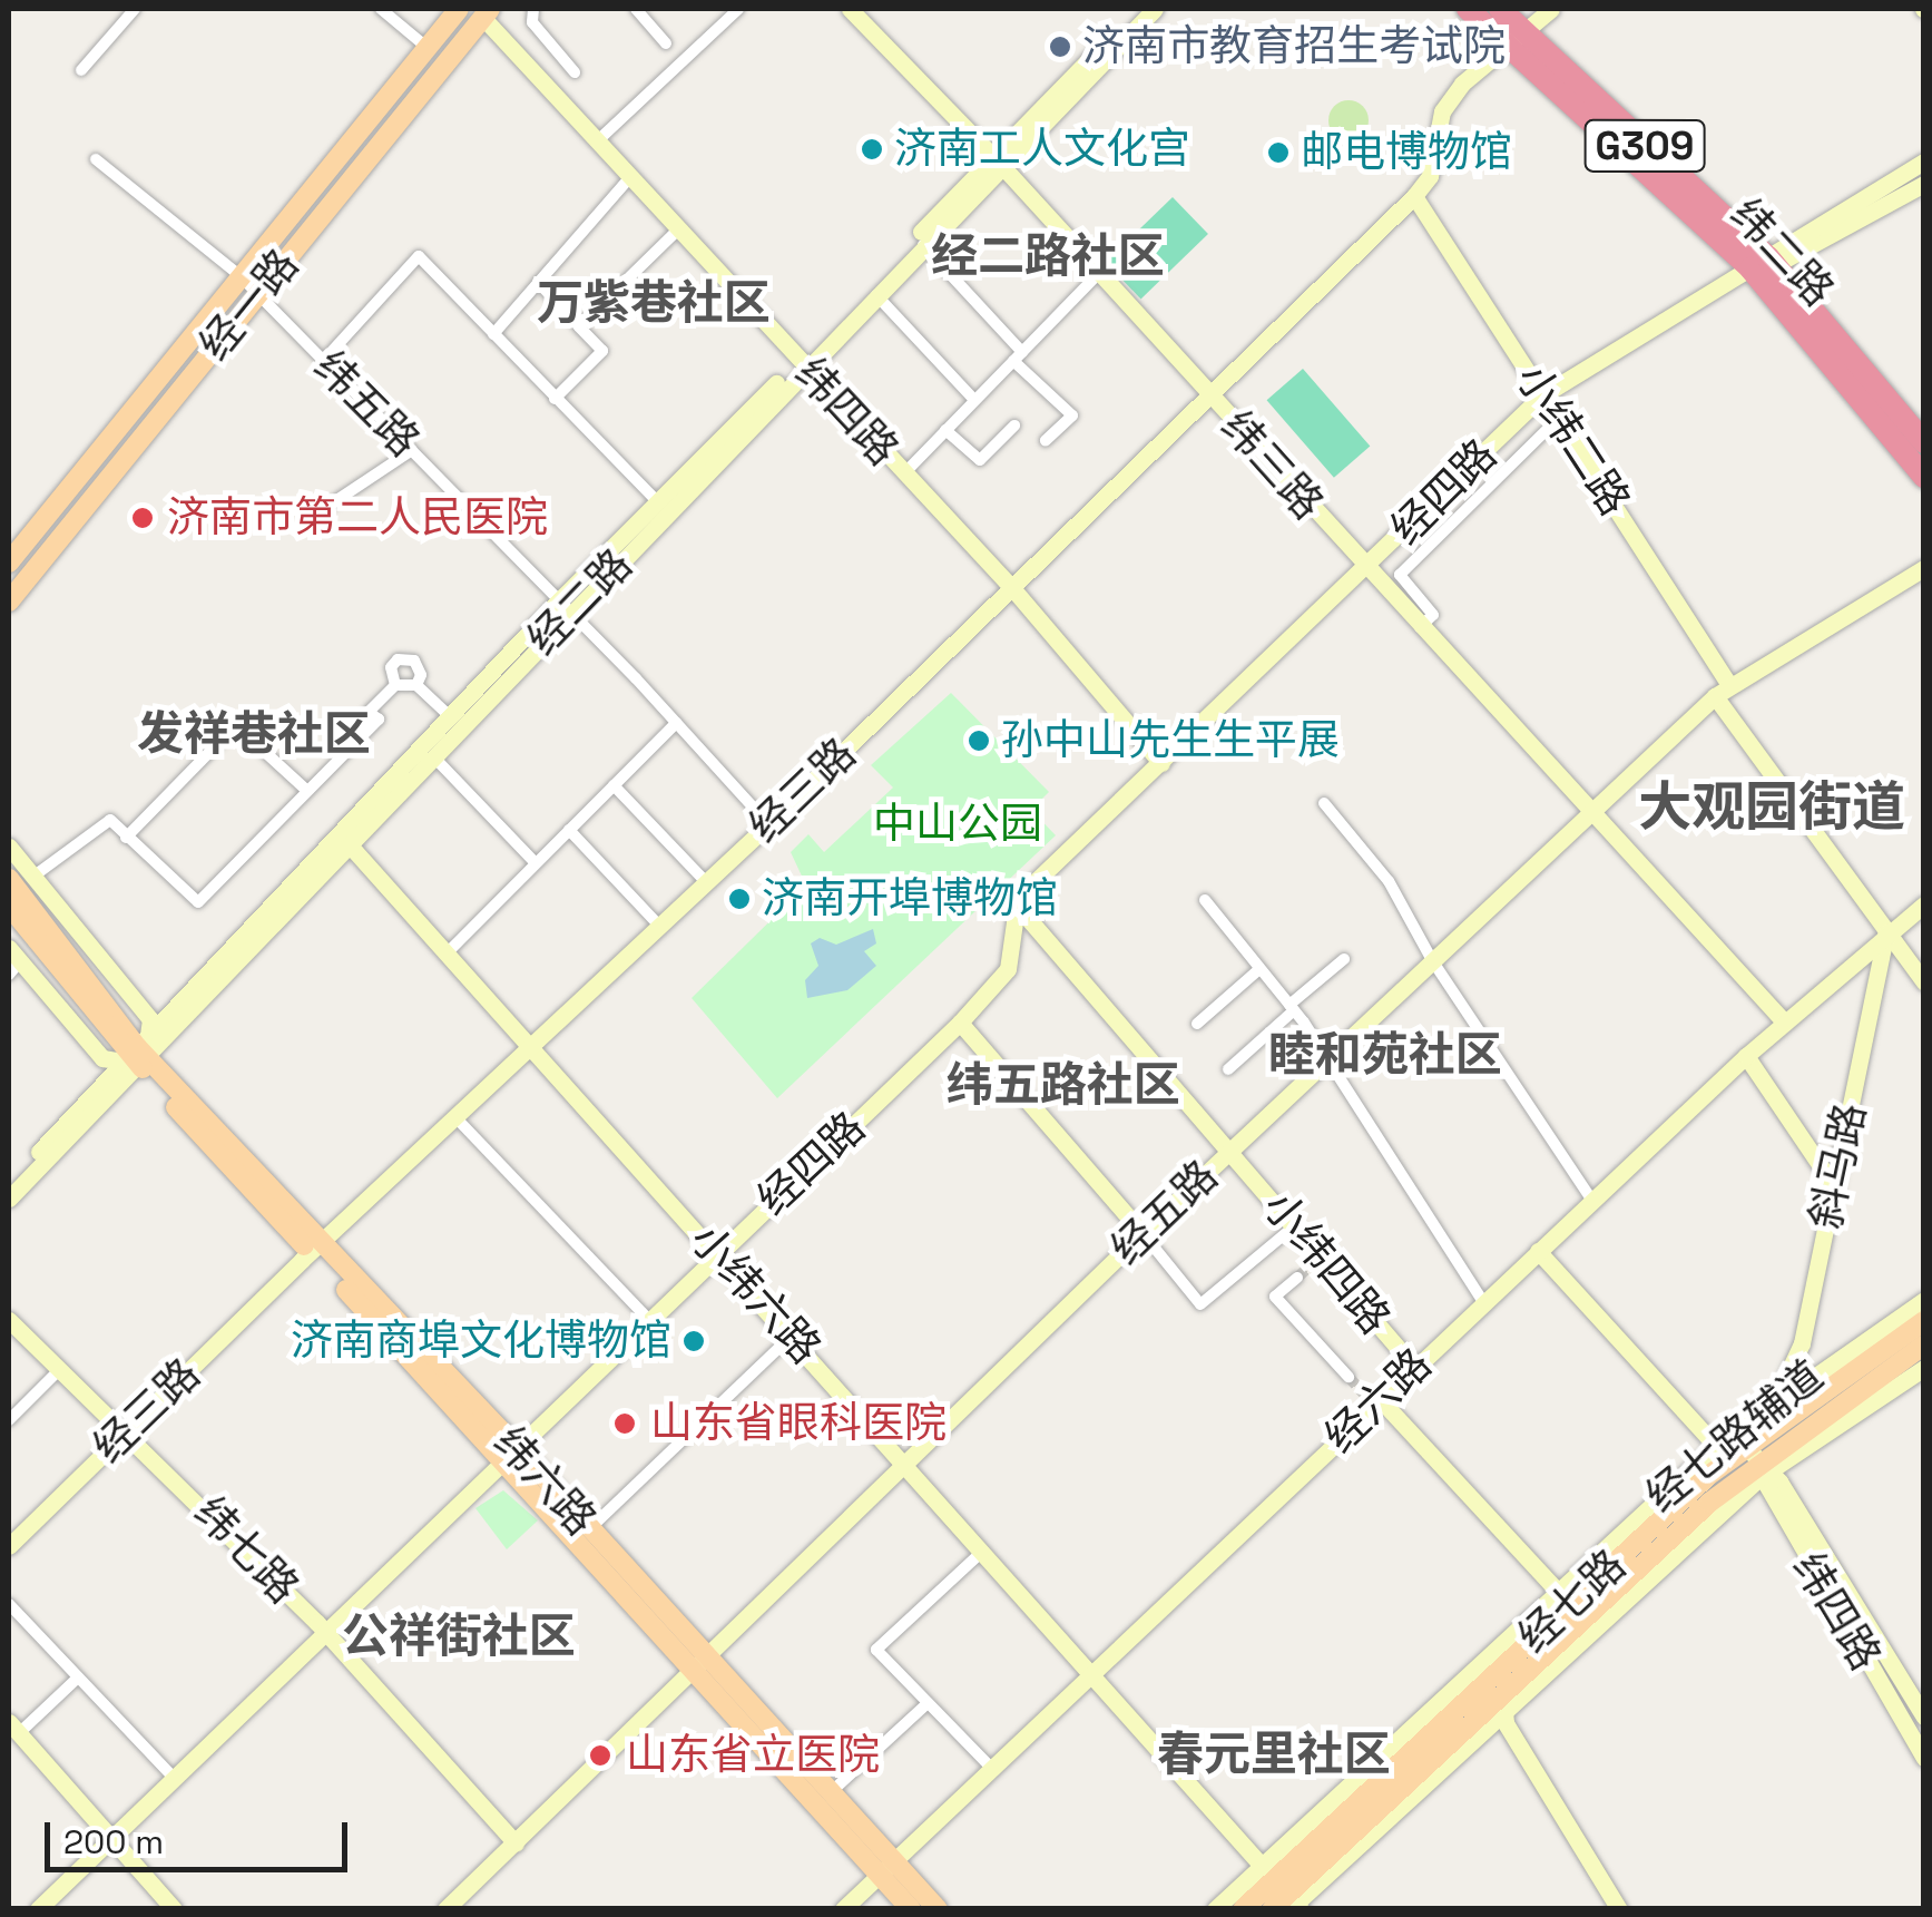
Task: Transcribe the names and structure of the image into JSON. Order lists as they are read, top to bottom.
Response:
{
  "streets": {
    "highway": ["G309", "纬二路"],
    "main road": ["经一路", "纬六路", "经七路"],
    "street": [
      "纬五路",
      "纬四路",
      "小纬二路",
      "纬三路",
      "经四路",
      "经二路",
      "经三路",
      "斜马路",
      "经五路",
      "小纬四路",
      "小纬六路",
      "经六路",
      "经七路辅道",
      "纬七路"
    ]
  },
  "crossings": [
    ["纬二路", "经四路"],
    ["纬二路", "经三路"],
    ["经一路", "纬五路"],
    ["经一路", "纬四路"],
    ["纬五路", "经二路"],
    ["纬五路", "经三路"],
    ["纬四路", "经四路"],
    ["纬四路", "经二路"],
    ["纬四路", "经三路"],
    ["纬四路", "经七路辅道"],
    ["纬四路", "经七路"],
    ["小纬二路", "经四路"],
    ["小纬二路", "经三路"],
    ["小纬二路", "斜马路"],
    ["小纬二路", "经五路"],
    ["小纬二路", "经六路"],
    ["纬三路", "经四路"],
    ["纬三路", "经二路"],
    ["纬三路", "经三路"],
    ["纬三路", "经五路"],
    ["纬三路", "经六路"],
    ["经四路", "小纬四路"],
    ["经四路", "小纬六路"],
    ["经四路", "纬六路"],
    ["经四路", "纬七路"],
    ["经二路", "小纬六路"],
    ["经二路", "纬六路"],
    ["经三路", "小纬六路"],
    ["经三路", "纬六路"],
    ["经三路", "纬七路"],
    ["斜马路", "经六路"],
    ["斜马路", "经七路辅道"],
    ["经五路", "小纬四路"],
    ["经五路", "小纬六路"],
    ["经五路", "纬六路"],
    ["经五路", "纬七路"],
    ["小纬四路", "经六路"],
    ["小纬六路", "经六路"],
    ["小纬六路", "经七路辅道"],
    ["小纬六路", "经七路"],
    ["经六路", "纬六路"],
    ["经七路辅道", "经七路"]
  ],
  "districts": [
    "经二路社区",
    "万紫巷社区",
    "发祥巷社区",
    "大观园街道",
    "睦和苑社区",
    "纬五路社区",
    "公祥街社区",
    "春元里社区"
  ],
  "parks": ["中山公园"],
  "places": [
    "济南市教育招生考试院",
    "济南工人文化宫",
    "邮电博物馆",
    "济南市第二人民医院",
    "孙中山先生生平展",
    "济南开埠博物馆",
    "济南商埠文化博物馆",
    "山东省眼科医院",
    "山东省立医院"
  ],
  "scale_bar": "200 m"
}
